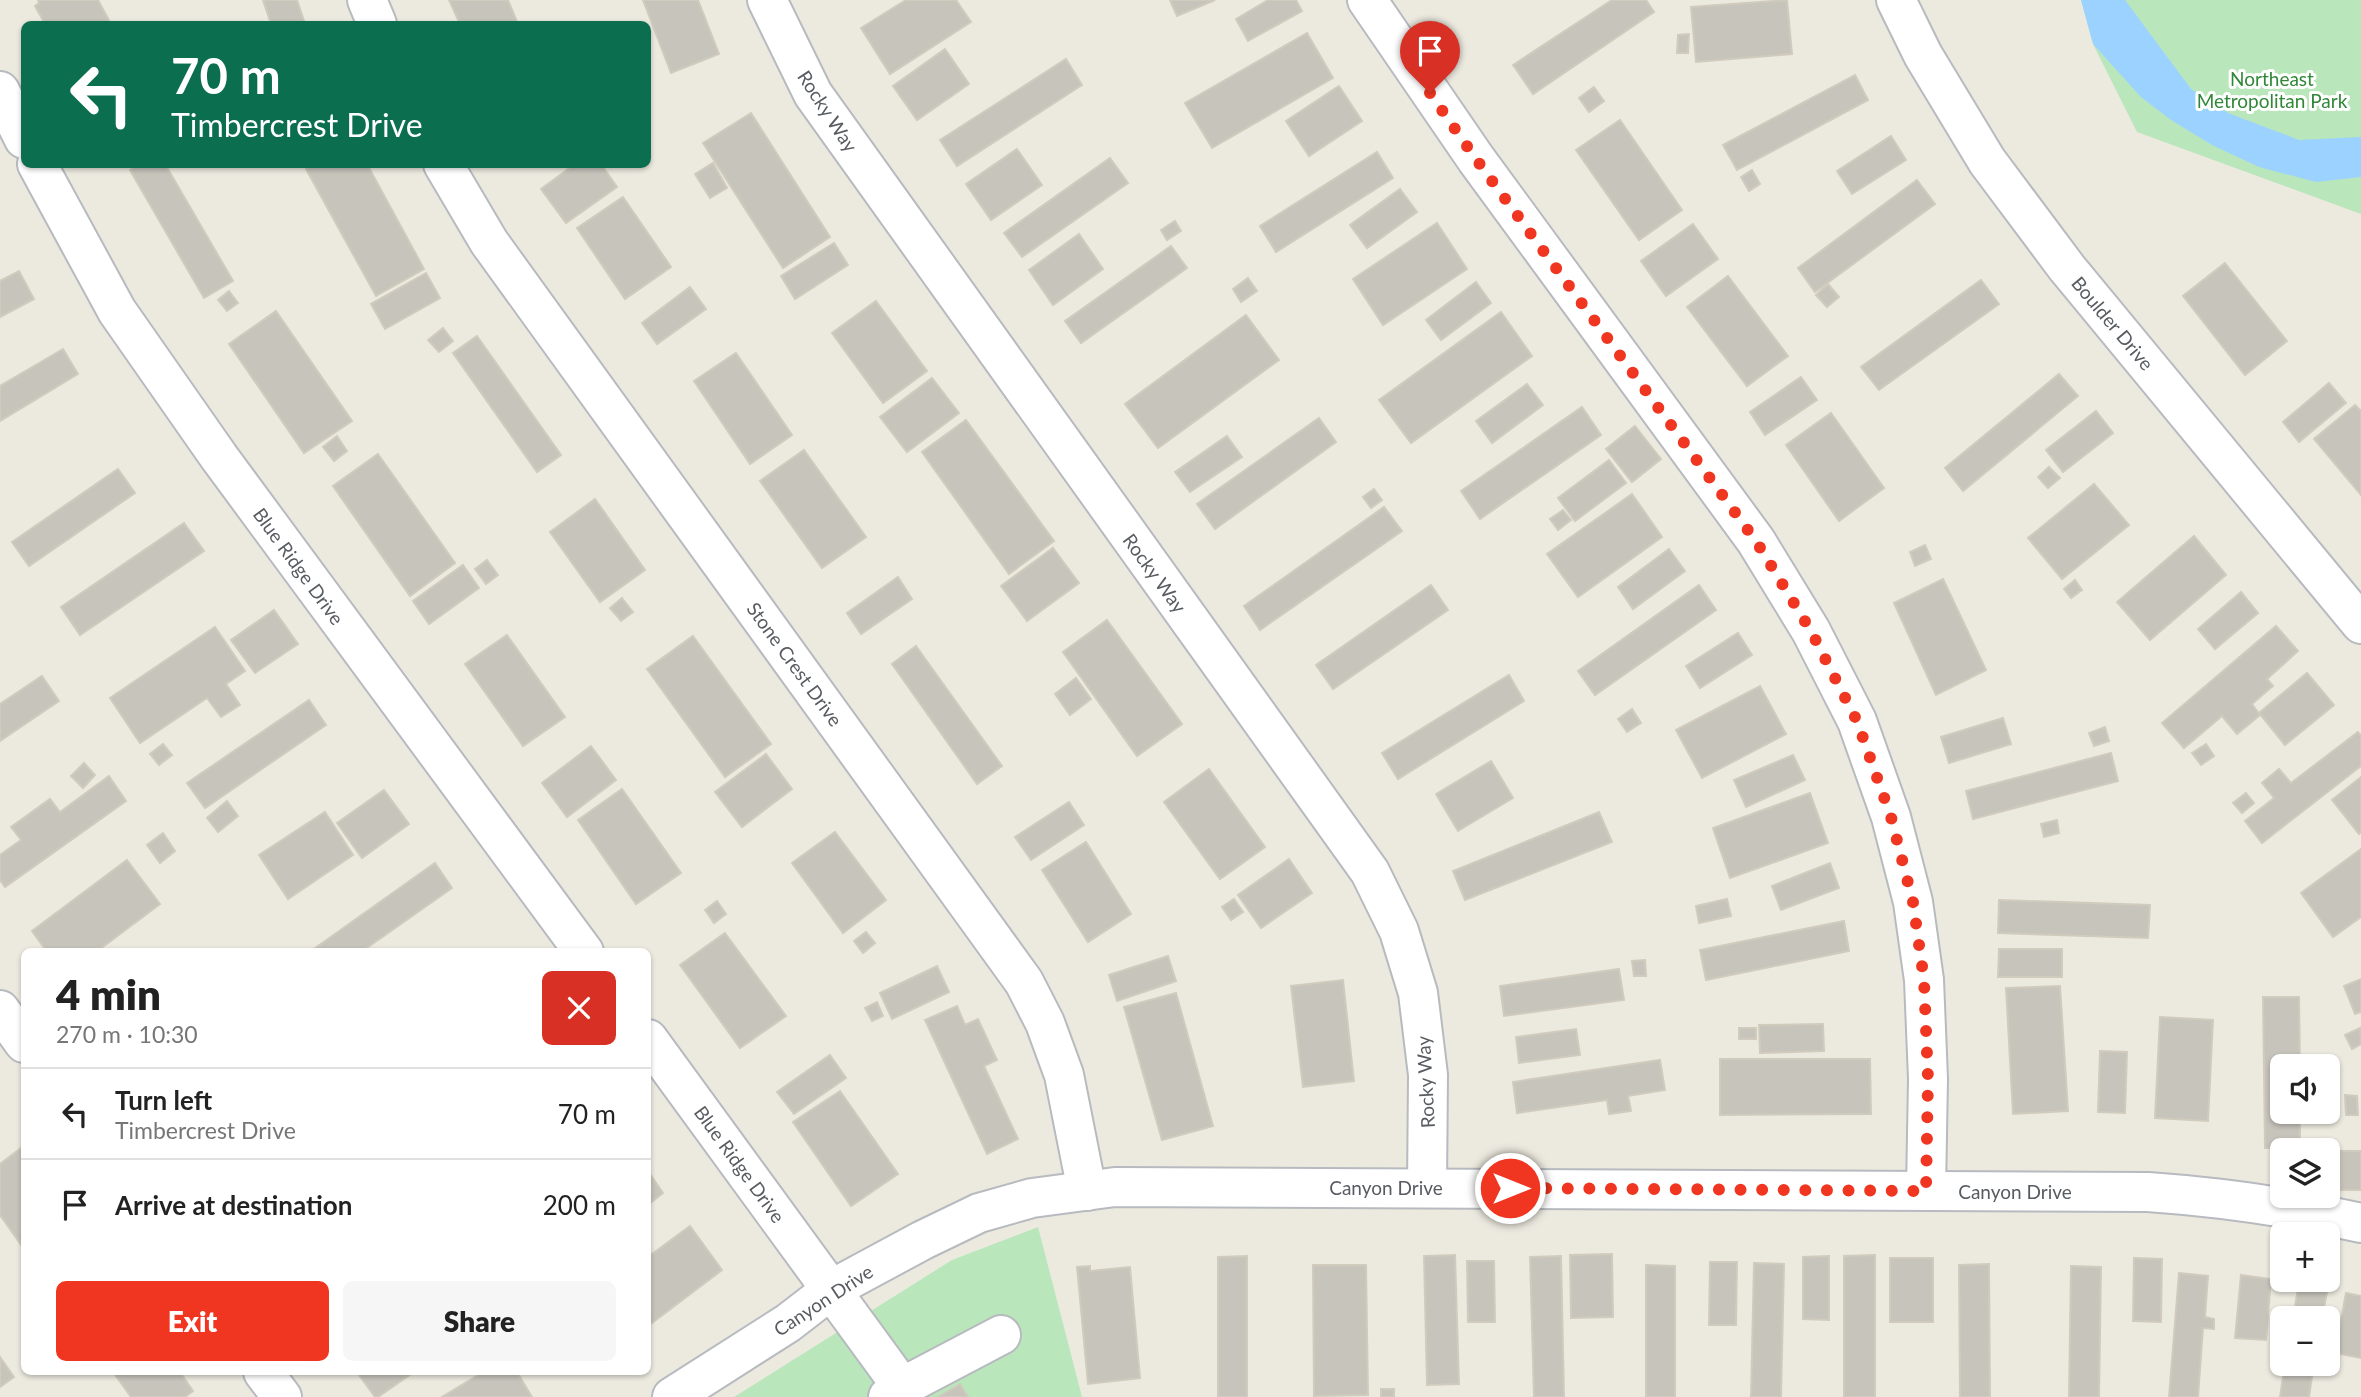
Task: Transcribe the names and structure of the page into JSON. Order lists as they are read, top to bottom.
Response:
{
  "streets": {
    "street": [
      "Rocky Way",
      "Boulder Drive",
      "Blue Ridge Drive",
      "Stone Crest Drive",
      "Canyon Drive"
    ]
  },
  "crossings": [
    ["Rocky Way", "Canyon Drive"],
    ["Blue Ridge Drive", "Canyon Drive"],
    ["Stone Crest Drive", "Canyon Drive"]
  ],
  "parks": ["Northeast Metropolitan Park"],
  "page": {
    "turn": ["70 m", "Timbercrest Drive"],
    "heading": ["4 min", "270 m · 10:30"],
    "map_buttons": ["+", "−"],
    "list": [
      {
        "name": "Turn left",
        "note": "Timbercrest Drive",
        "value": "70 m"
      },
      {
        "name": "Arrive at destination",
        "value": "200 m"
      }
    ],
    "buttons": ["Exit", "Share"]
  }
}
